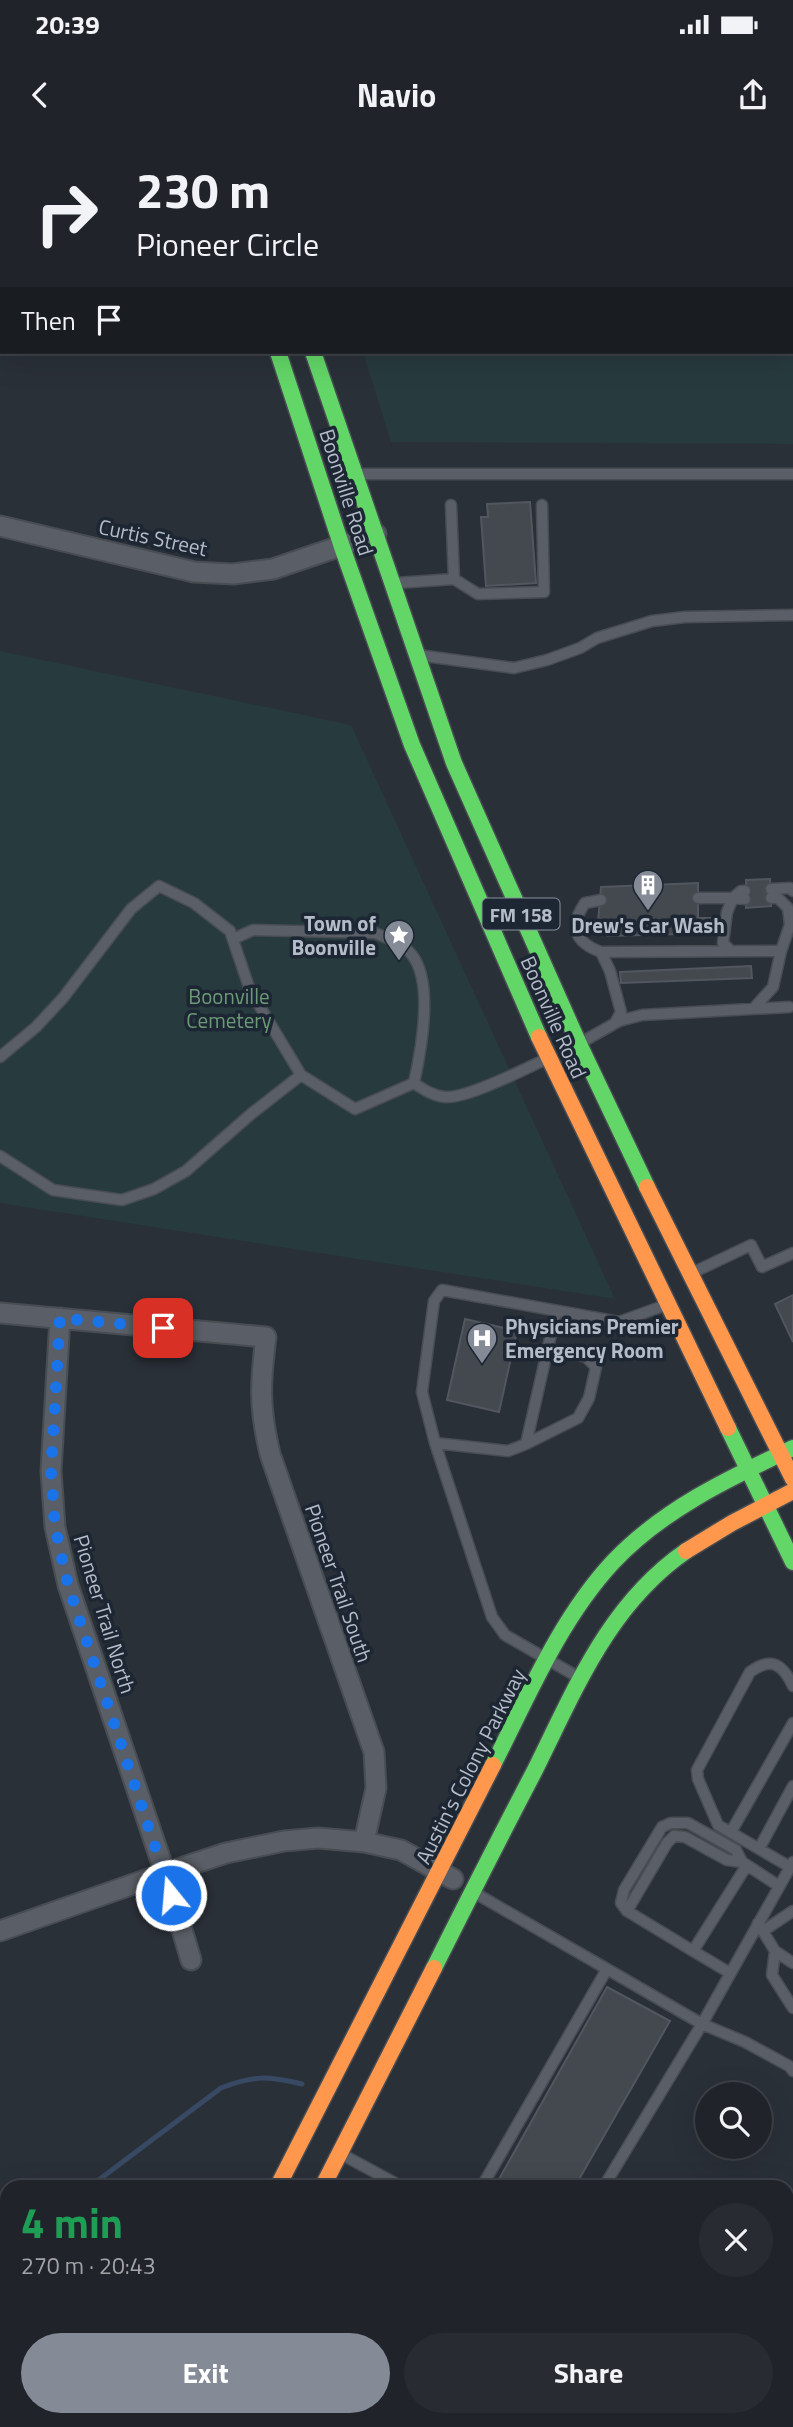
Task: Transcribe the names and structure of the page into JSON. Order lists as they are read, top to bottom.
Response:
{
  "streets": {
    "main road": ["Boonville Road", "FM 158", "Austin's Colony Parkway"],
    "street": ["Curtis Street", "Pioneer Trail South", "Pioneer Trail North"]
  },
  "crossings": [
    ["Boonville Road", "Curtis Street"],
    ["Boonville Road", "Austin's Colony Parkway"],
    ["Pioneer Trail South", "Pioneer Trail North"]
  ],
  "parks": ["Boonville Cemetery"],
  "places": {
    "building": ["Drew's Car Wash"],
    "place": ["Town of Boonville"],
    "hospital": ["Physicians Premier Emergency Room"]
  },
  "page": {
    "status": "20:39",
    "header": "Navio",
    "turn": ["230 m", "Pioneer Circle"],
    "then": "Then",
    "heading": ["4 min", "270 m · 20:43"],
    "buttons": ["Exit", "Share"]
  }
}
